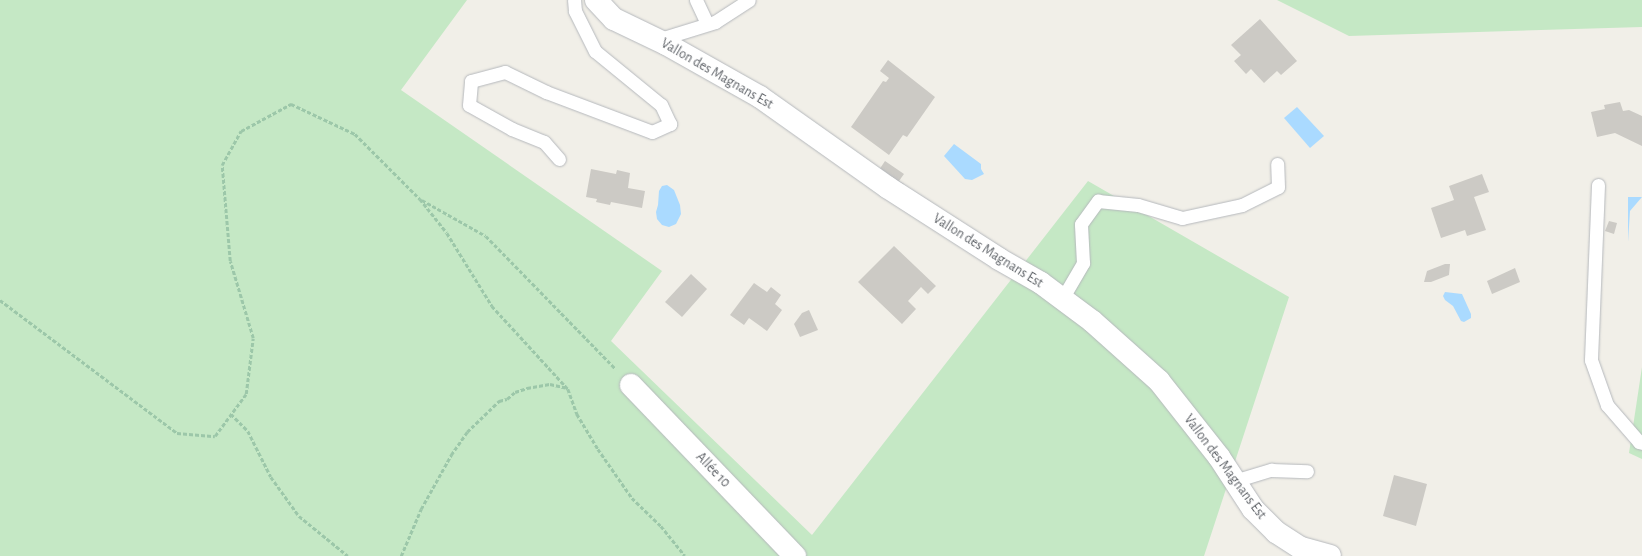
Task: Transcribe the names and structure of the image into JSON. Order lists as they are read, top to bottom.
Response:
{
  "streets": {
    "street": ["Vallon des Magnans Est", "Allée 10"]
  }
}
